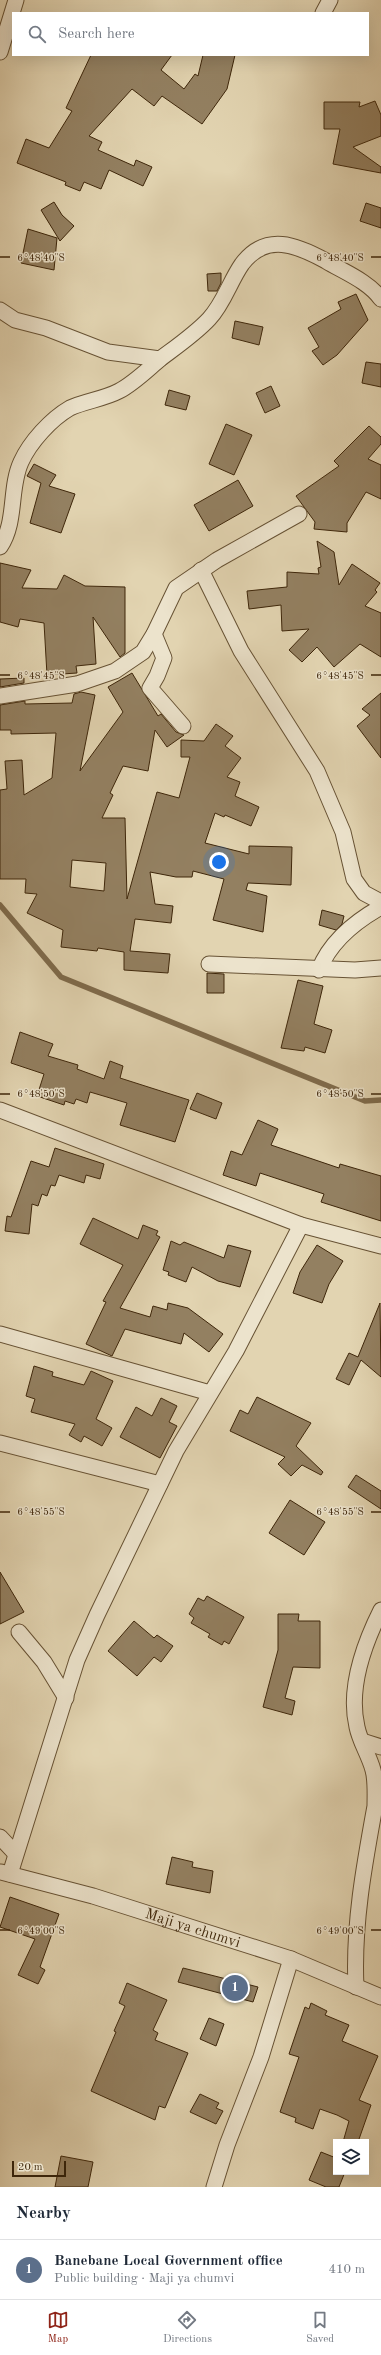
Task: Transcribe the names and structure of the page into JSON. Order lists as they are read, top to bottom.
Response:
{
  "streets": {
    "street": ["Maji ya chumvi"]
  },
  "scale_bar": "20 m",
  "page": {
    "search": "Search here",
    "pins": "1",
    "scale": "20 m",
    "heading": "Nearby",
    "list": [
      {
        "mark": "1",
        "name": "Banebane Local Government office",
        "note": "Public building · Maji ya chumvi",
        "value": "410 m"
      }
    ],
    "nav": ["Map", "Directions", "Saved"]
  },
  "coordinates": [
    "6°48'40\"S",
    "6°48'45\"S",
    "6°48'50\"S",
    "6°48'55\"S",
    "6°49'00\"S"
  ]
}
